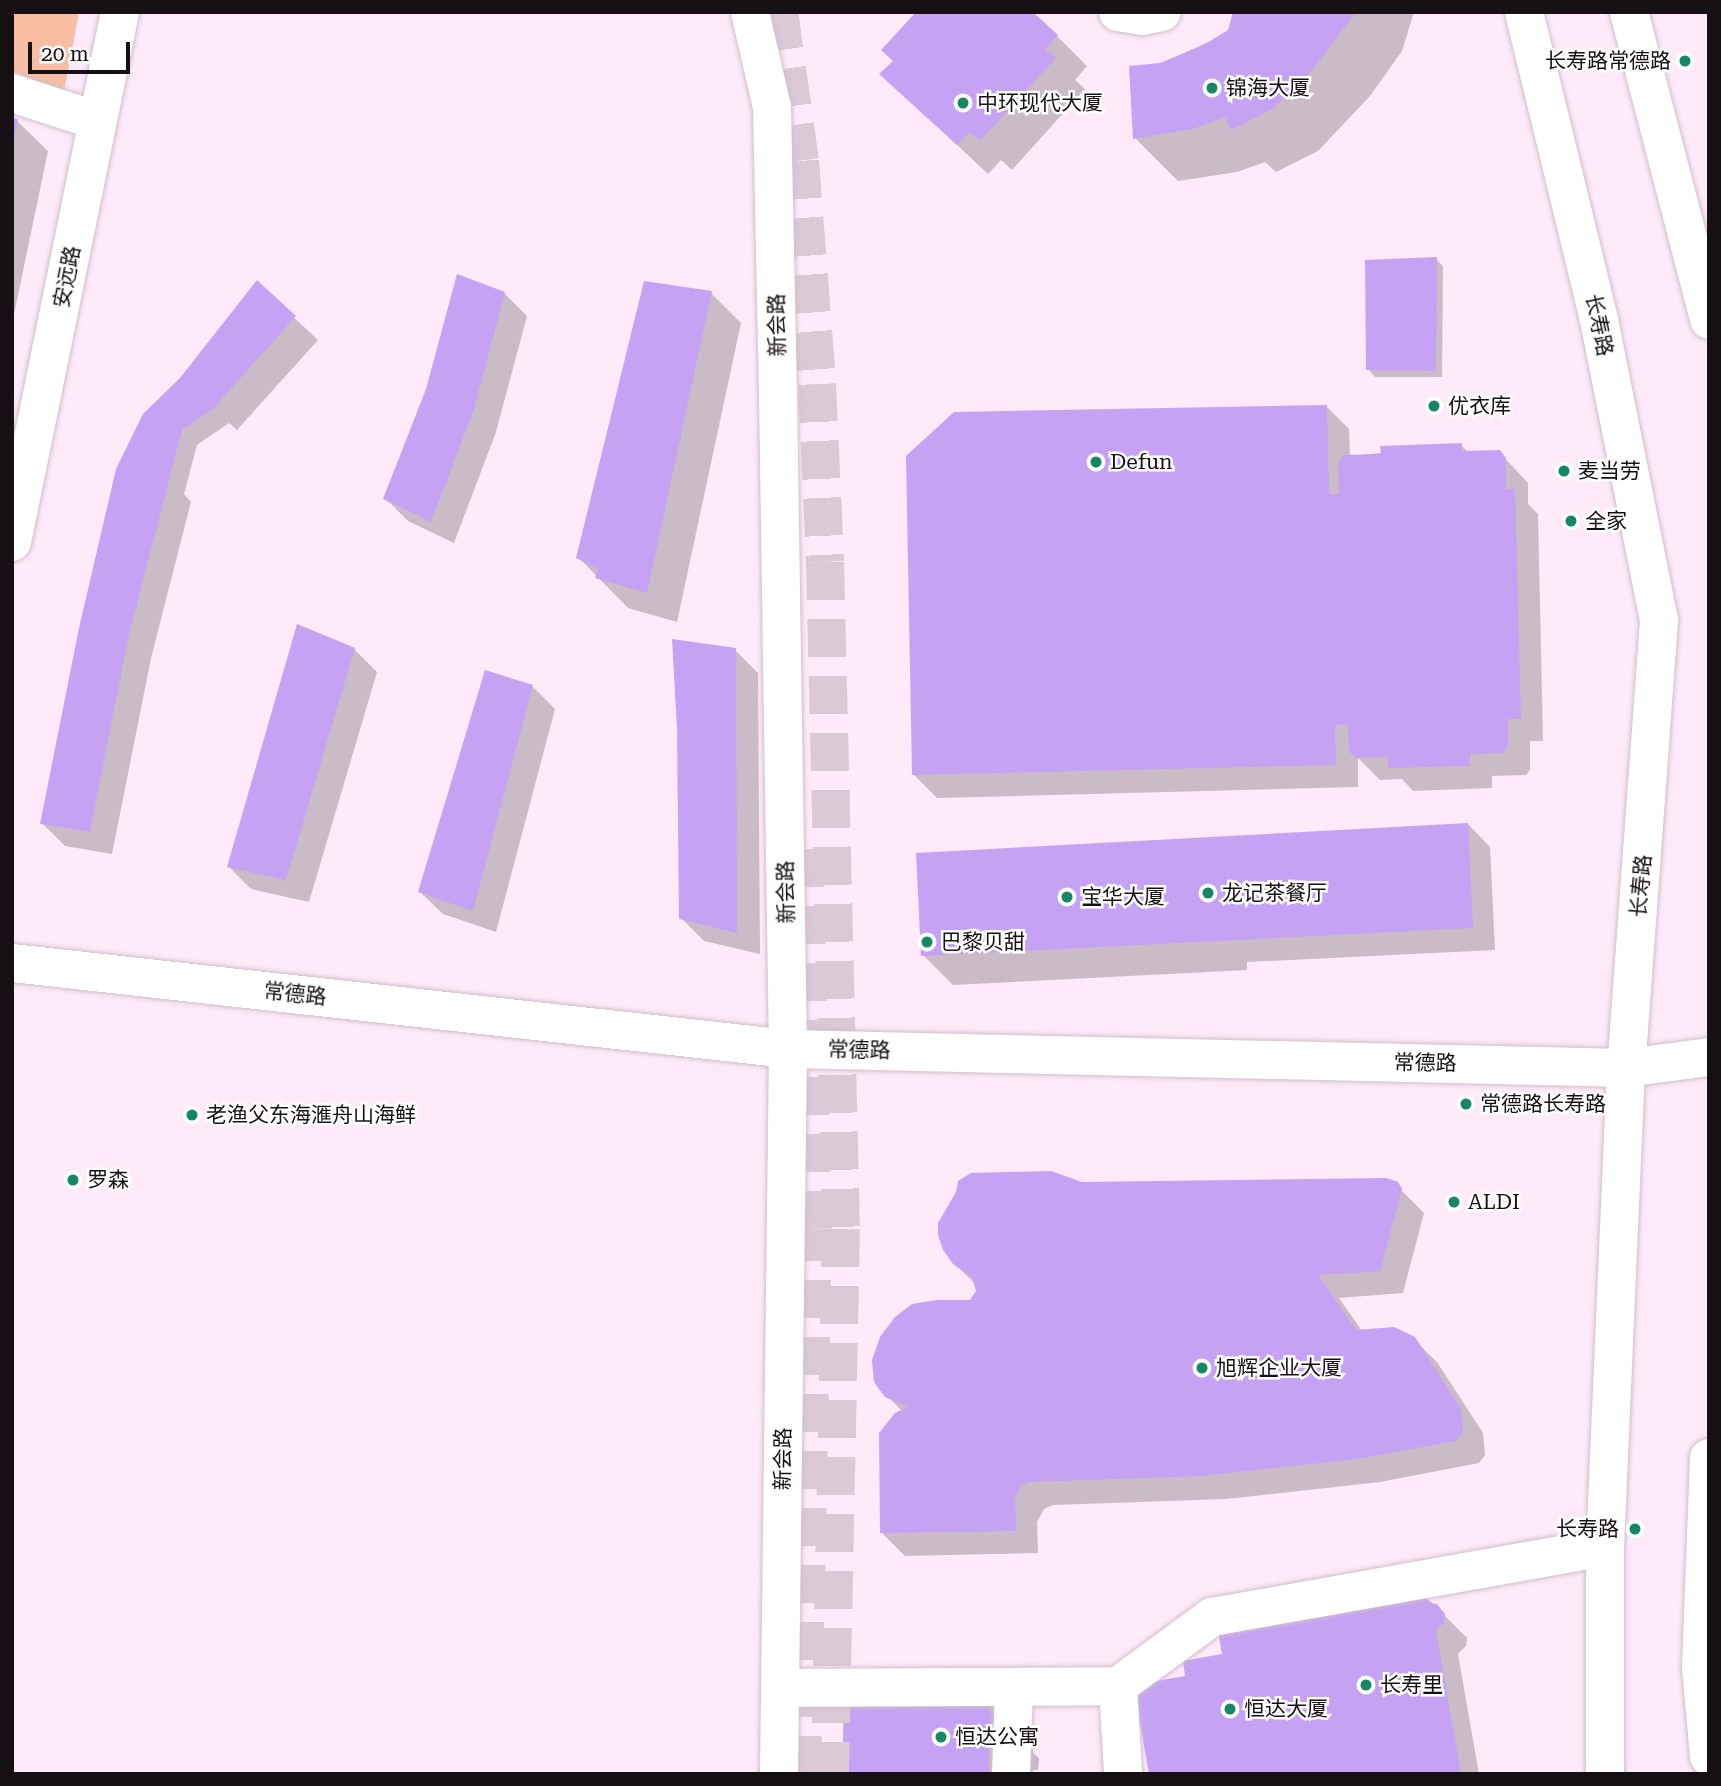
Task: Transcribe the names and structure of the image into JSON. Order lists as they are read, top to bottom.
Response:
{
  "streets": {
    "main road": [
      "安远路",
      "新会路",
      "长寿路",
      "常德路"
    ]
  },
  "crossings": [
    ["新会路", "常德路"],
    ["长寿路", "常德路"]
  ],
  "places": [
    "长寿路常德路",
    "锦海大厦",
    "中环现代大厦",
    "优衣库",
    "Defun",
    "麦当劳",
    "全家",
    "龙记茶餐厅",
    "宝华大厦",
    "巴黎贝甜",
    "常德路长寿路",
    "老渔父东海滙舟山海鲜",
    "罗森",
    "ALDI",
    "旭辉企业大厦",
    "长寿路",
    "长寿里",
    "恒达大厦",
    "恒达公寓"
  ],
  "scale_bar": "20 m"
}
